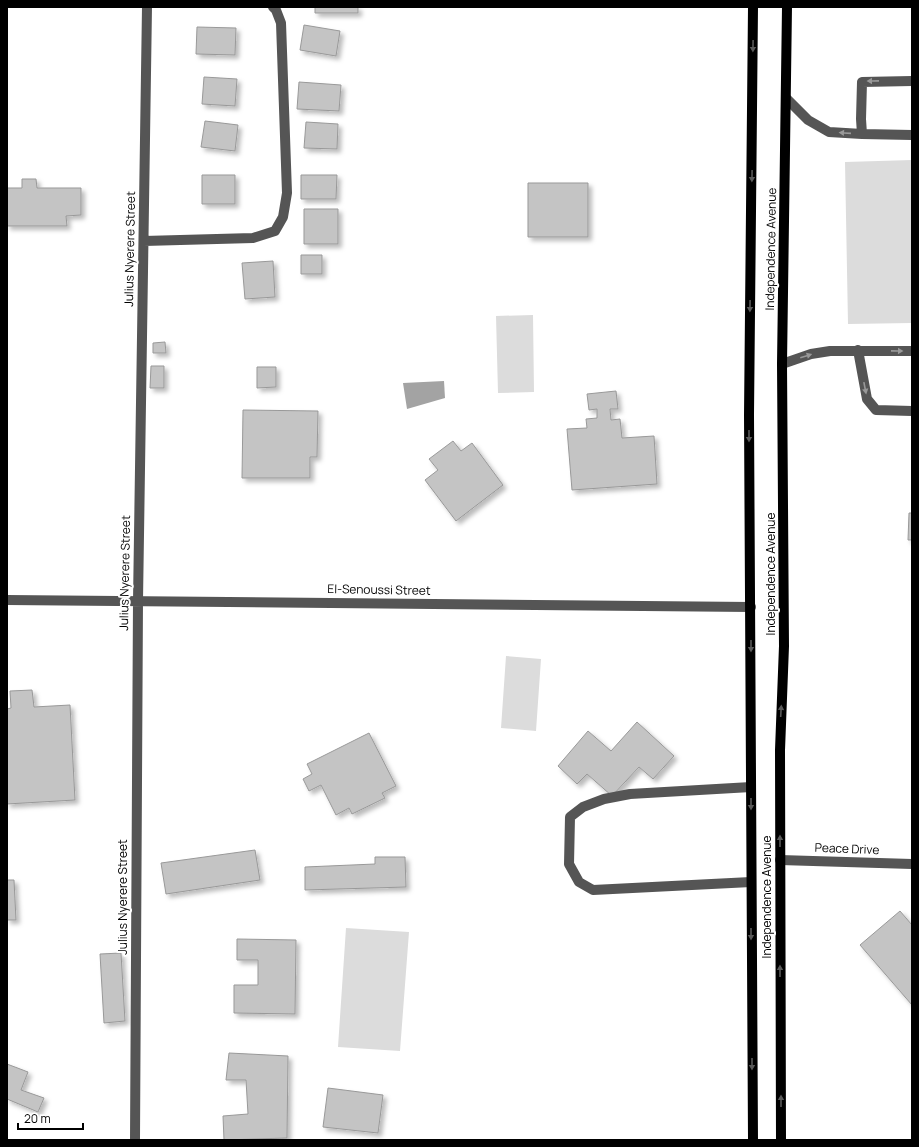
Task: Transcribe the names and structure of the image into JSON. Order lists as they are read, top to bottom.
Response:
{
  "streets": {
    "main road": ["Independence Avenue"],
    "street": ["Julius Nyerere Street", "El-Senoussi Street", "Peace Drive"]
  },
  "crossings": [
    ["Julius Nyerere Street", "El-Senoussi Street"],
    ["Independence Avenue", "El-Senoussi Street"],
    ["Independence Avenue", "Peace Drive"]
  ],
  "scale_bar": "20 m"
}
